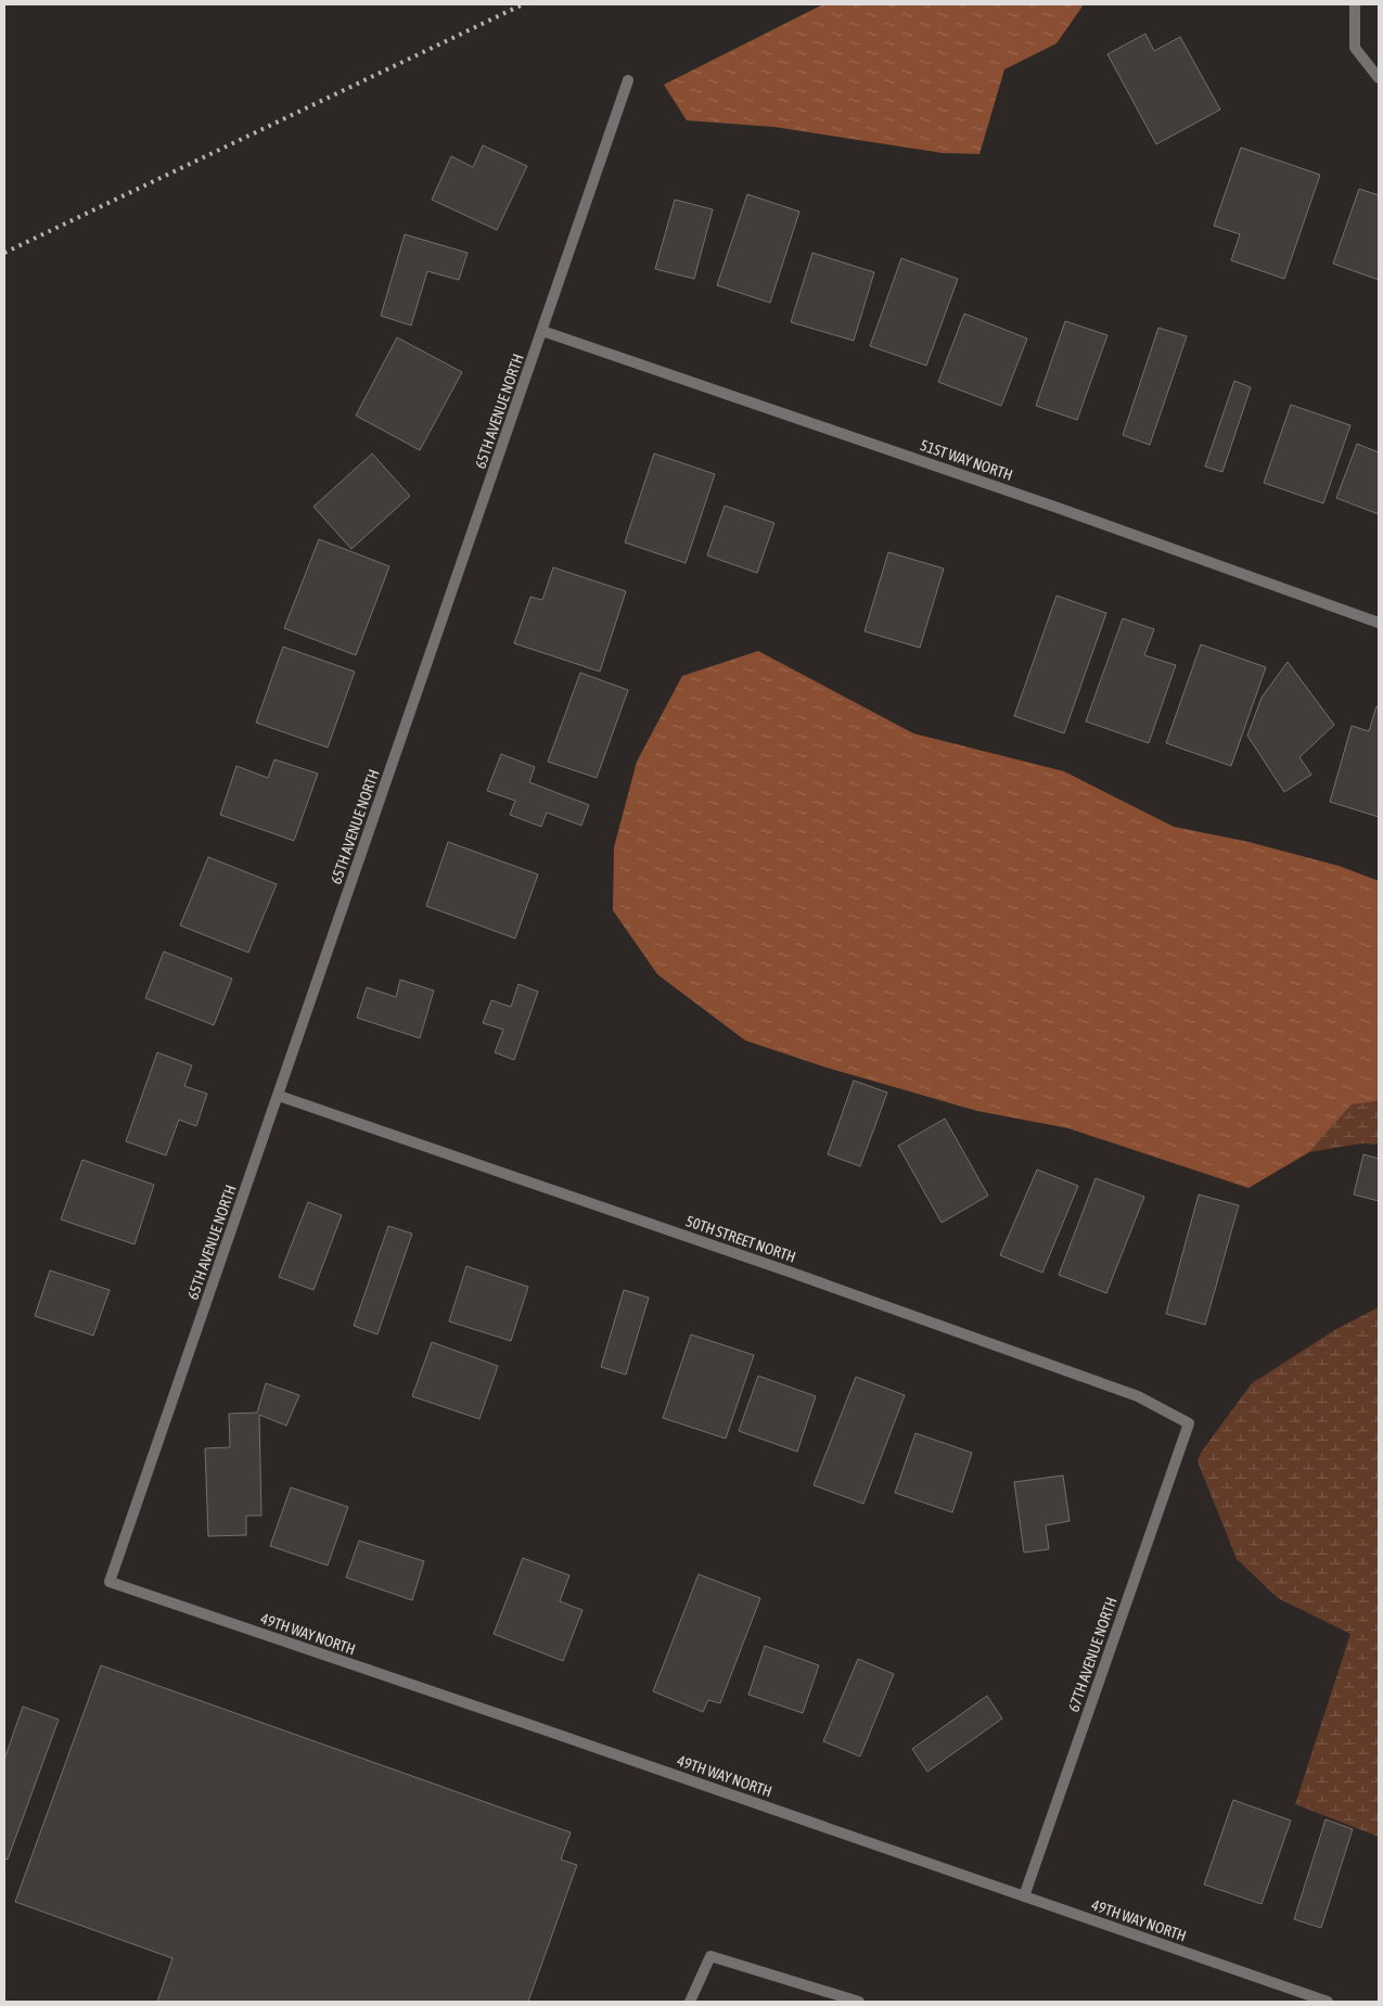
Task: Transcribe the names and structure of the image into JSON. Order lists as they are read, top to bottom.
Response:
{
  "streets": {
    "street": [
      "65TH AVENUE NORTH",
      "51ST WAY NORTH",
      "50TH STREET NORTH",
      "49TH WAY NORTH",
      "67TH AVENUE NORTH"
    ]
  },
  "crossings": [
    ["65TH AVENUE NORTH", "51ST WAY NORTH"],
    ["65TH AVENUE NORTH", "50TH STREET NORTH"],
    ["65TH AVENUE NORTH", "49TH WAY NORTH"],
    ["50TH STREET NORTH", "67TH AVENUE NORTH"],
    ["49TH WAY NORTH", "67TH AVENUE NORTH"]
  ]
}
